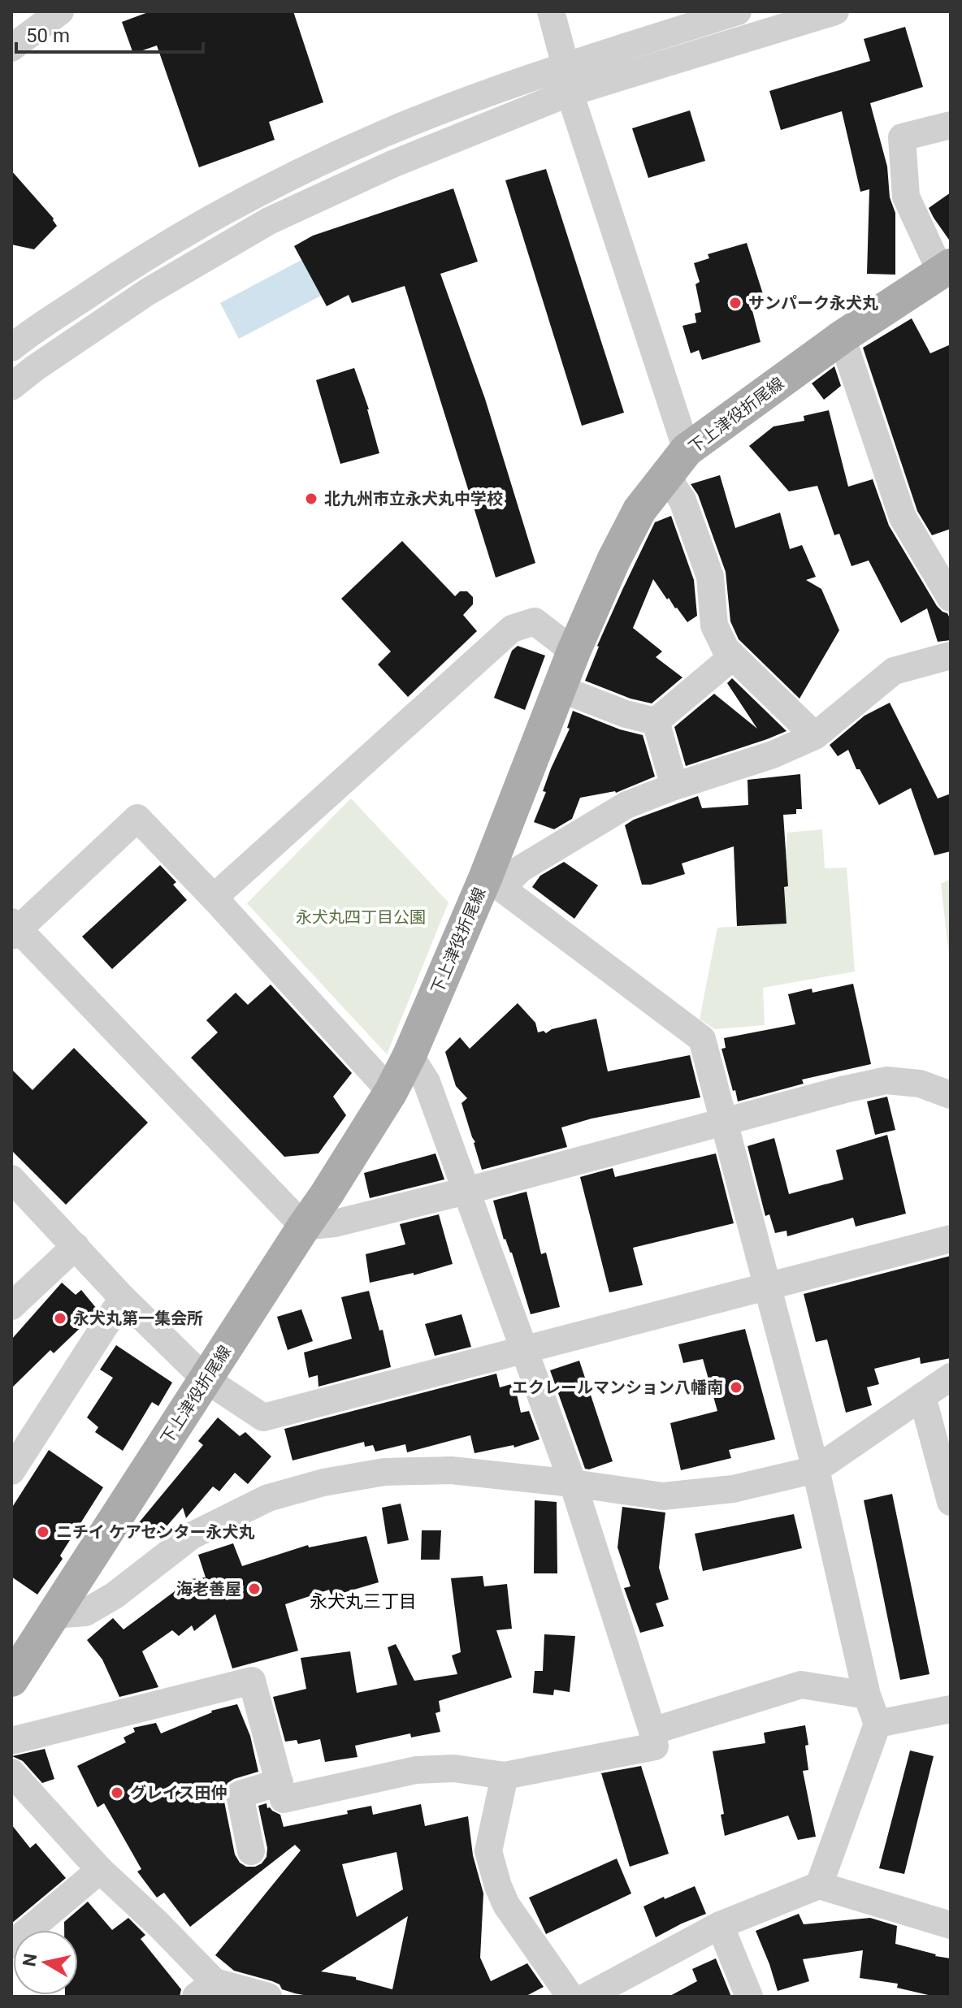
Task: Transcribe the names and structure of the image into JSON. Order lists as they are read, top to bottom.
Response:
{
  "streets": {
    "main road": ["下上津役折尾線"]
  },
  "districts": ["永犬丸三丁目"],
  "parks": ["永犬丸四丁目公園"],
  "places": [
    "サンパーク永犬丸",
    "北九州市立永犬丸中学校",
    "永犬丸第一集会所",
    "エクレールマンション八幡南",
    "ニチイ ケアセンター永犬丸",
    "海老善屋",
    "グレイス田仲"
  ],
  "scale_bar": "50 m",
  "north": "left"
}
